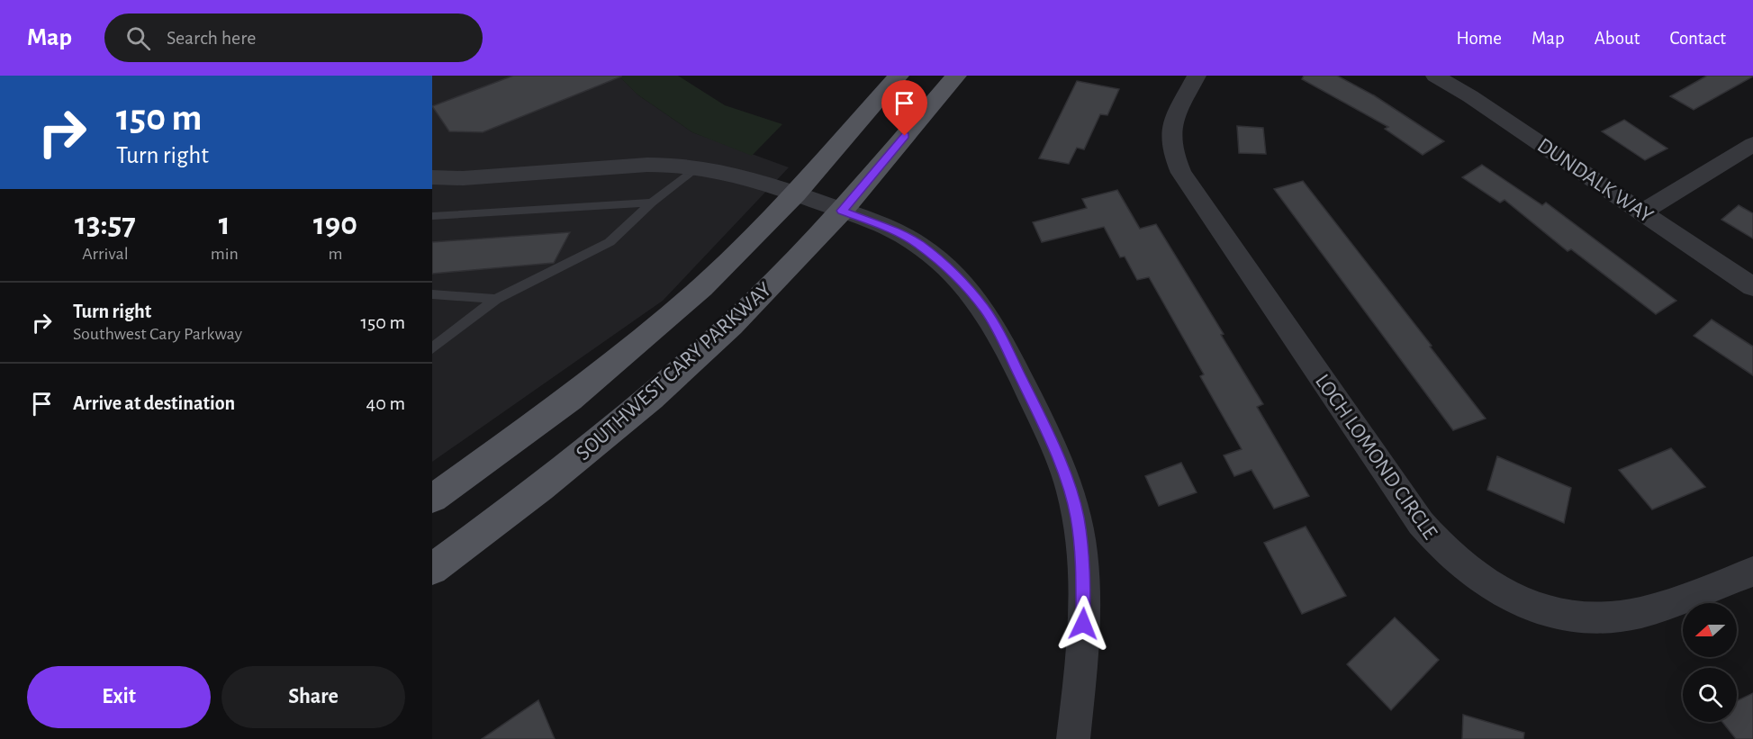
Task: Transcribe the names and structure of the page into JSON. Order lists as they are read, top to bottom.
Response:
{
  "streets": {
    "main road": ["SOUTHWEST CARY PARKWAY"],
    "street": ["DUNDALK WAY", "LOCH LOMOND CIRCLE"]
  },
  "north": "left",
  "page": {
    "header": "Map",
    "search": "Search here",
    "nav": [
      "Home",
      "Map",
      "About",
      "Contact"
    ],
    "turn": ["150 m", "Turn right"],
    "eta": [
      "13:57",
      "Arrival",
      "1",
      "min",
      "190",
      "m"
    ],
    "list": [
      {
        "name": "Turn right",
        "note": "Southwest Cary Parkway",
        "value": "150 m"
      },
      {
        "name": "Arrive at destination",
        "value": "40 m"
      }
    ],
    "buttons": ["Exit", "Share"]
  }
}
